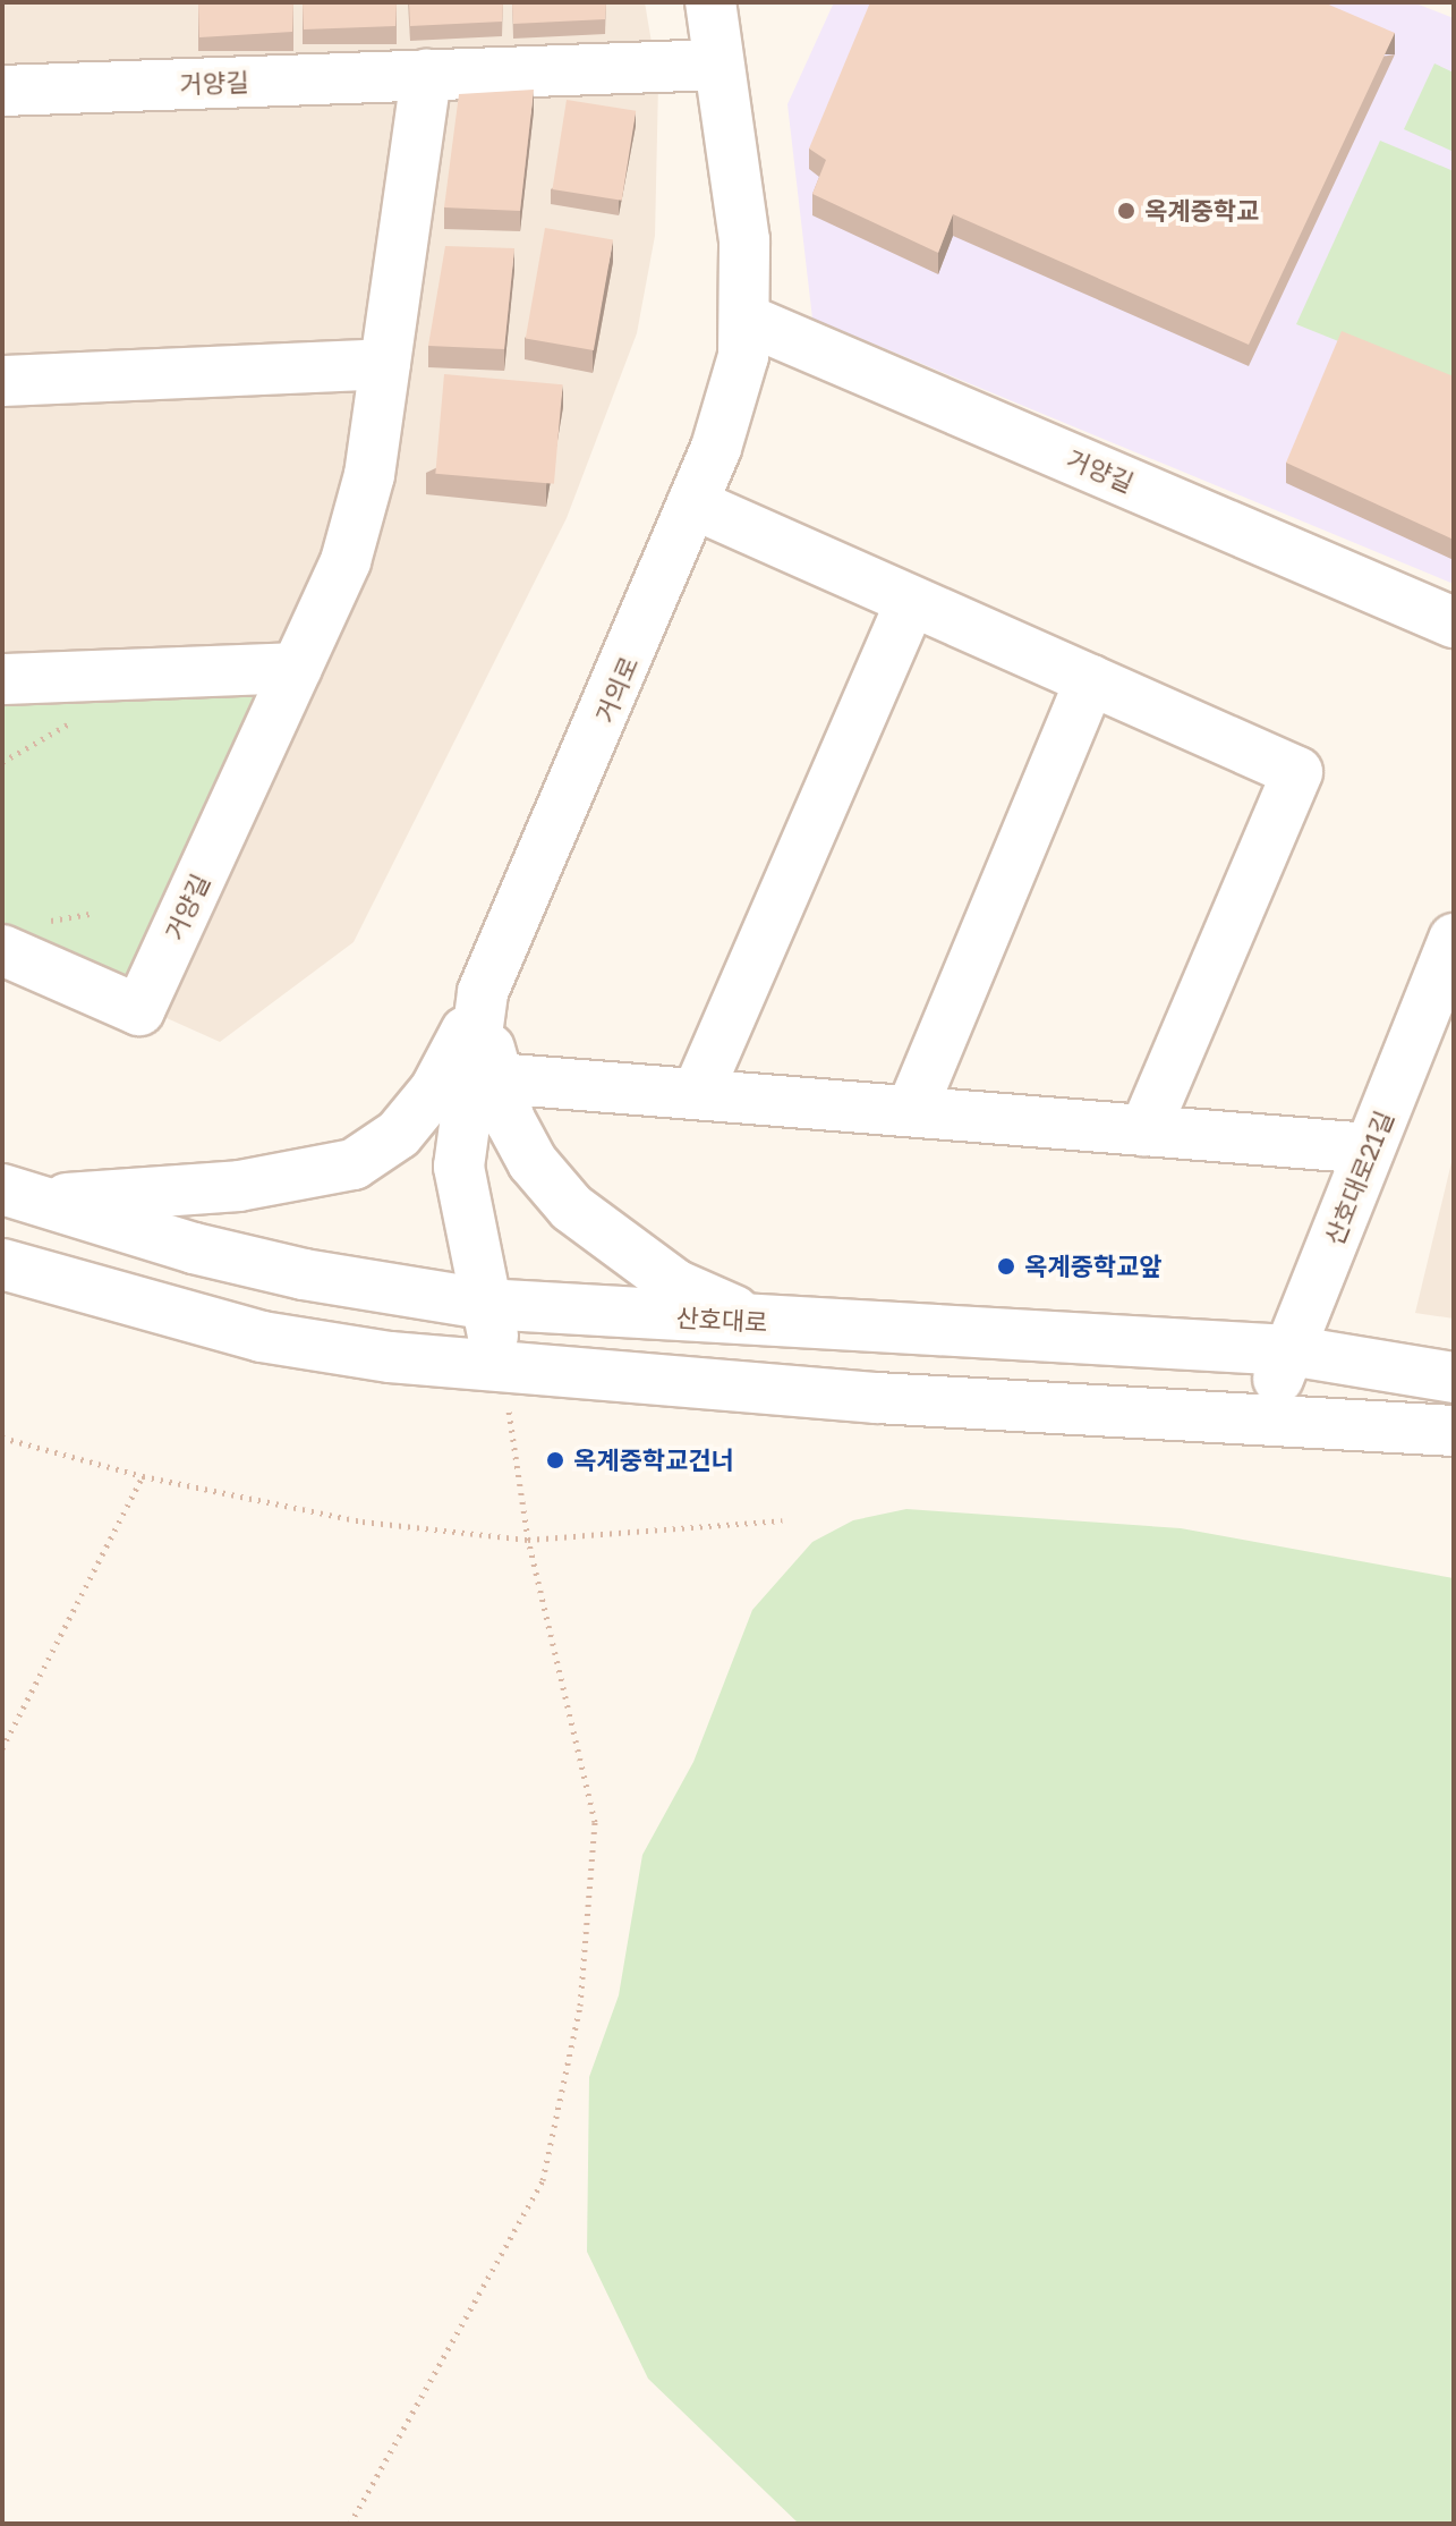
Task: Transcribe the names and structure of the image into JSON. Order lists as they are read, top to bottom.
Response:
{
  "streets": {
    "street": [
      "거양길",
      "거의로",
      "산호대로21길",
      "산호대로"
    ]
  },
  "crossings": [
    ["거양길", "거의로"],
    ["거의로", "산호대로"],
    ["산호대로21길", "산호대로"]
  ],
  "places": ["옥계중학교", "옥계중학교앞", "옥계중학교건너"]
}
